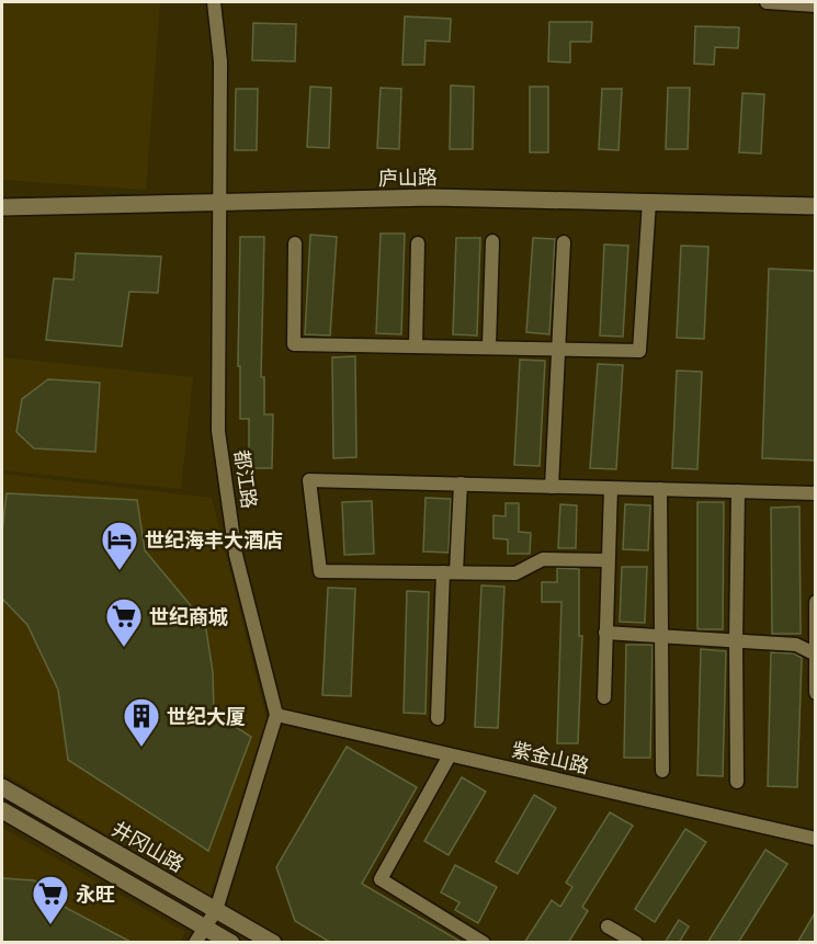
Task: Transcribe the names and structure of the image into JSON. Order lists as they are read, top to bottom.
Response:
{
  "streets": {
    "street": [
      "庐山路",
      "都江路",
      "紫金山路",
      "井冈山路"
    ]
  },
  "crossings": [
    ["庐山路", "都江路"],
    ["都江路", "紫金山路"]
  ],
  "places": {
    "hotel": ["世纪海丰大酒店"],
    "supermarket": ["世纪商城", "永旺"],
    "building": ["世纪大厦"]
  }
}
